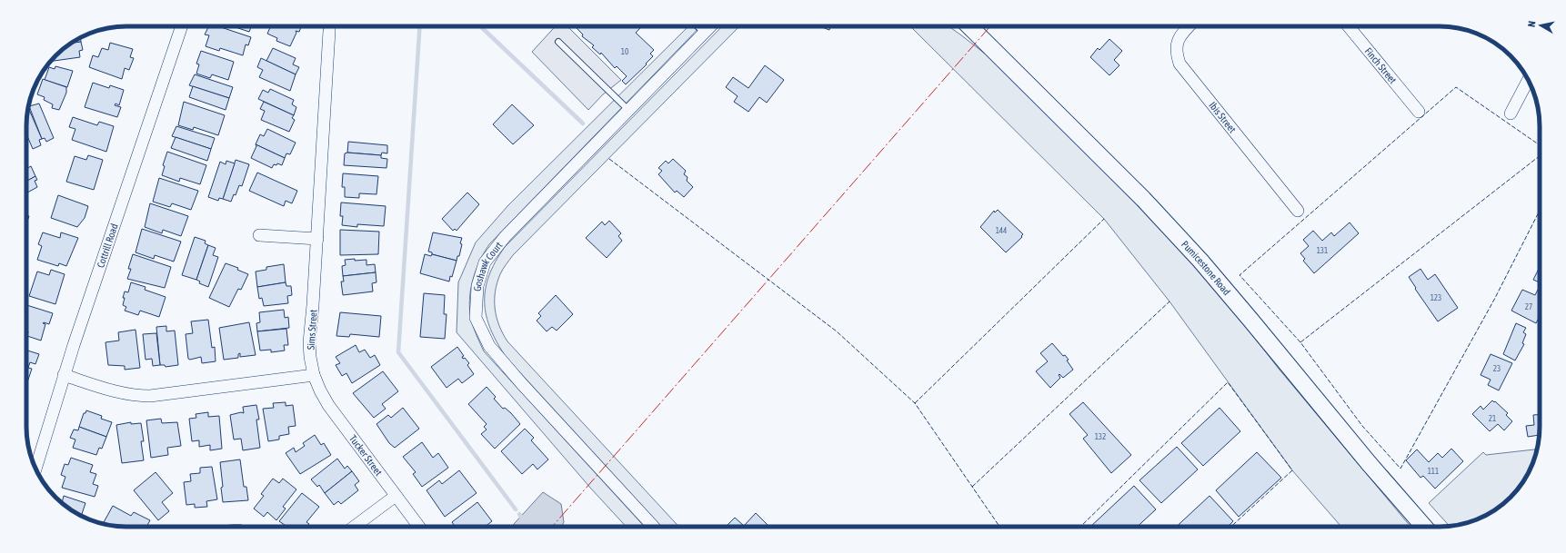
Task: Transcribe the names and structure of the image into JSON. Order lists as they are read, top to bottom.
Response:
{
  "streets": {
    "main road": ["Pumicestone Road"],
    "street": [
      "Finch Street",
      "Ibis Street",
      "Cottrill Road",
      "Goshawk Court",
      "Sims Street",
      "Tucker Street"
    ]
  },
  "crossings": [
    ["Sims Street", "Tucker Street"]
  ],
  "house_numbers": [
    "10",
    "144",
    "131",
    "123",
    "27",
    "23",
    "21",
    "132",
    "111"
  ],
  "north": "left"
}
